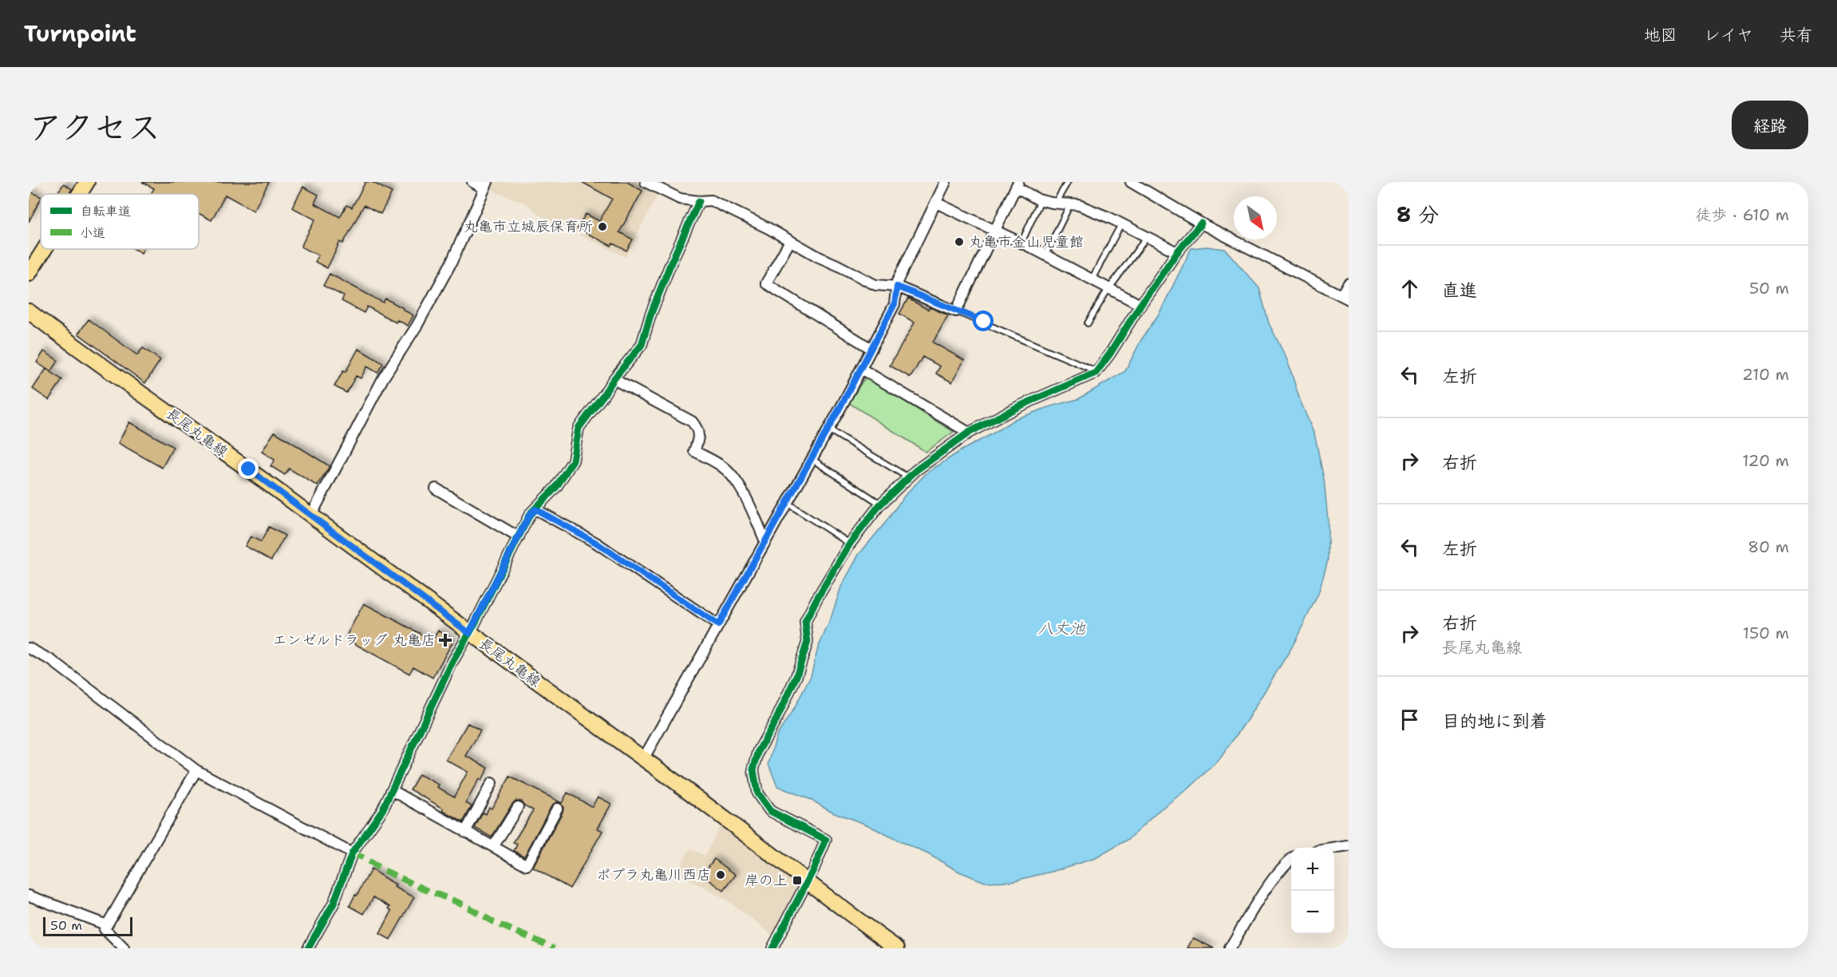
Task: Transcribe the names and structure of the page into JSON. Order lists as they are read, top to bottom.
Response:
{
  "streets": {
    "main road": ["長尾丸亀線"]
  },
  "water": ["八丈池"],
  "places": {
    "other": ["丸亀市立城辰保育所", "丸亀市金山児童館", "ポプラ丸亀川西店"],
    "health": ["エンゼルドラッグ 丸亀店"],
    "transit": ["岸の上"]
  },
  "legend": ["自転車道", "小道"],
  "scale_bar": "50 m",
  "north": "bottom right",
  "page": {
    "header": "Turnpoint",
    "nav": ["地図", "レイヤ", "共有"],
    "title": "アクセス",
    "buttons": "経路",
    "heading": ["8 分", "徒歩 · 610 m"],
    "list": [
      ["直進", "50 m"],
      ["左折", "210 m"],
      ["右折", "120 m"],
      ["左折", "80 m"],
      ["右折", "長尾丸亀線", "150 m"],
      "目的地に到着"
    ],
    "map_buttons": ["+", "−"],
    "scale": "50 m"
  }
}
